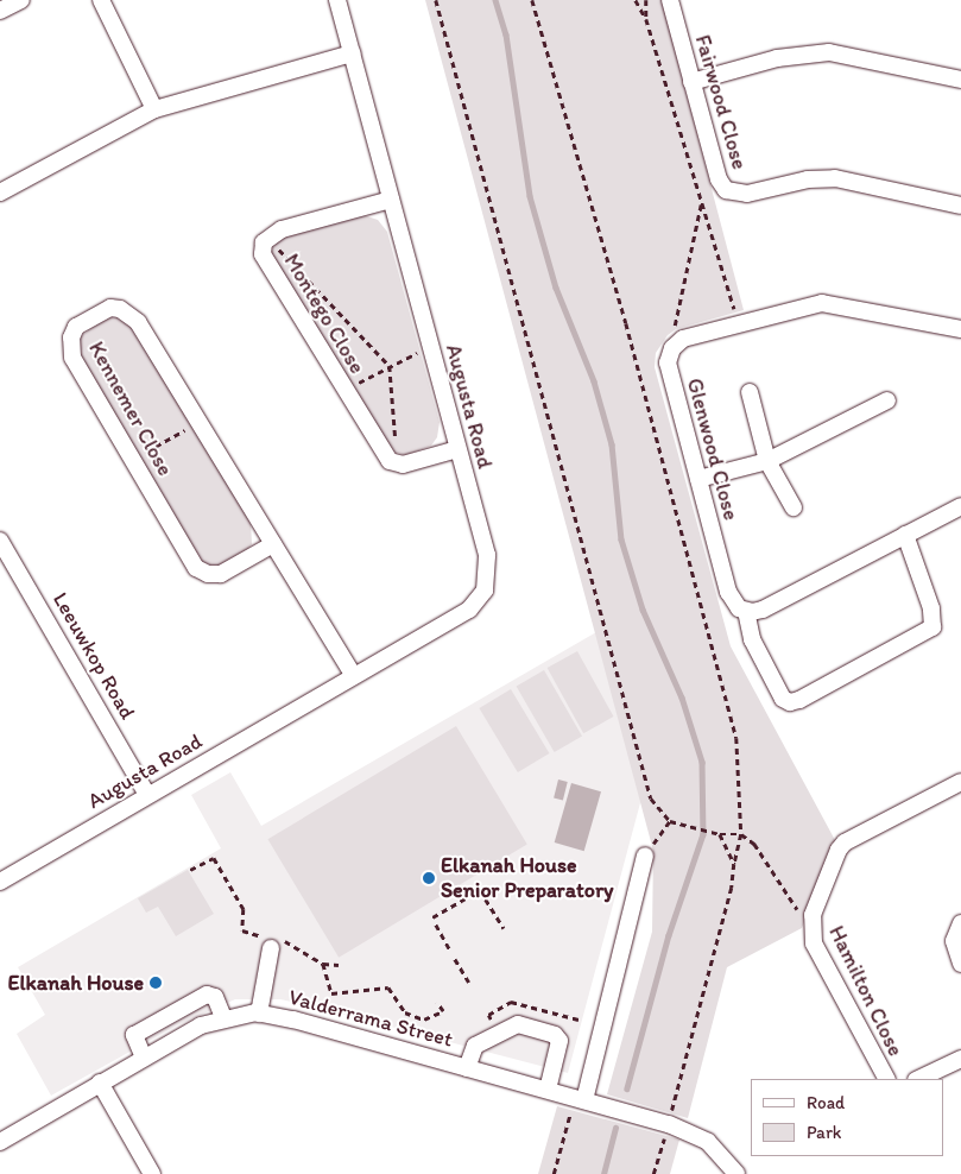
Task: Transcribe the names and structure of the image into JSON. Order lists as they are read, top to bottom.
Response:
{
  "streets": {
    "street": [
      "Fairwood Close",
      "Montego Close",
      "Augusta Road",
      "Kennemer Close",
      "Glenwood Close",
      "Leeuwkop Road",
      "Hamilton Close",
      "Valderrama Street"
    ]
  },
  "crossings": [
    ["Montego Close", "Augusta Road"],
    ["Augusta Road", "Kennemer Close"],
    ["Augusta Road", "Leeuwkop Road"]
  ],
  "places": ["Elkanah House Senior Preparatory", "Elkanah House"],
  "legend": ["Road", "Park"]
}
